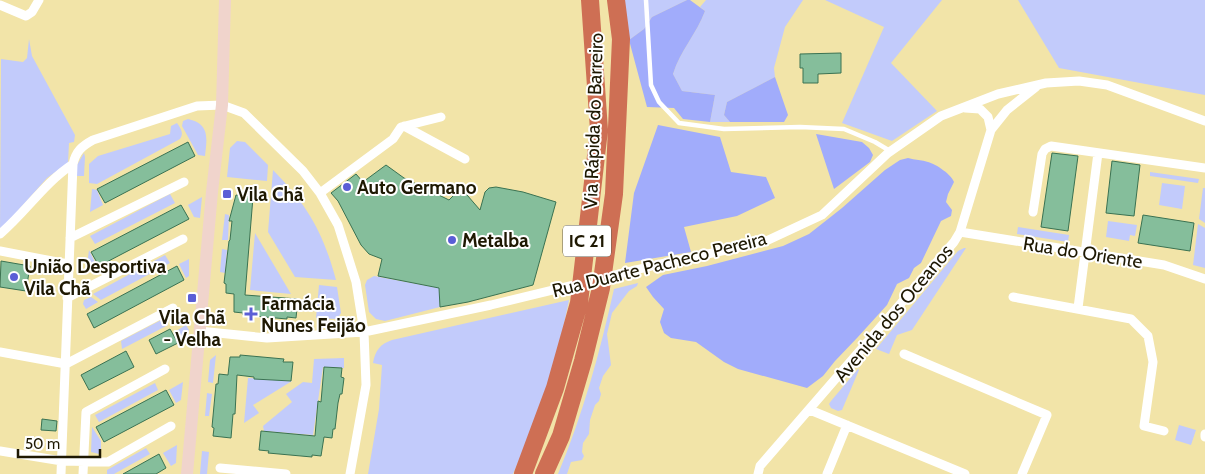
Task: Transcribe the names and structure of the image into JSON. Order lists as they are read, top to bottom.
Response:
{
  "streets": {
    "highway": ["Via Rápida do Barreiro", "IC 21"],
    "street": ["Rua do Oriente", "Rua Duarte Pacheco Pereira", "Avenida dos Oceanos"]
  },
  "crossings": [
    ["Rua do Oriente", "Avenida dos Oceanos"],
    ["Rua Duarte Pacheco Pereira", "Avenida dos Oceanos"]
  ],
  "places": {
    "other": ["Auto Germano", "Metalba", "União Desportiva Vila Chã"],
    "transit": ["Vila Chã", "Vila Chã - Velha"],
    "health": ["Farmácia Nunes Feijão"]
  },
  "scale_bar": "50 m"
}
